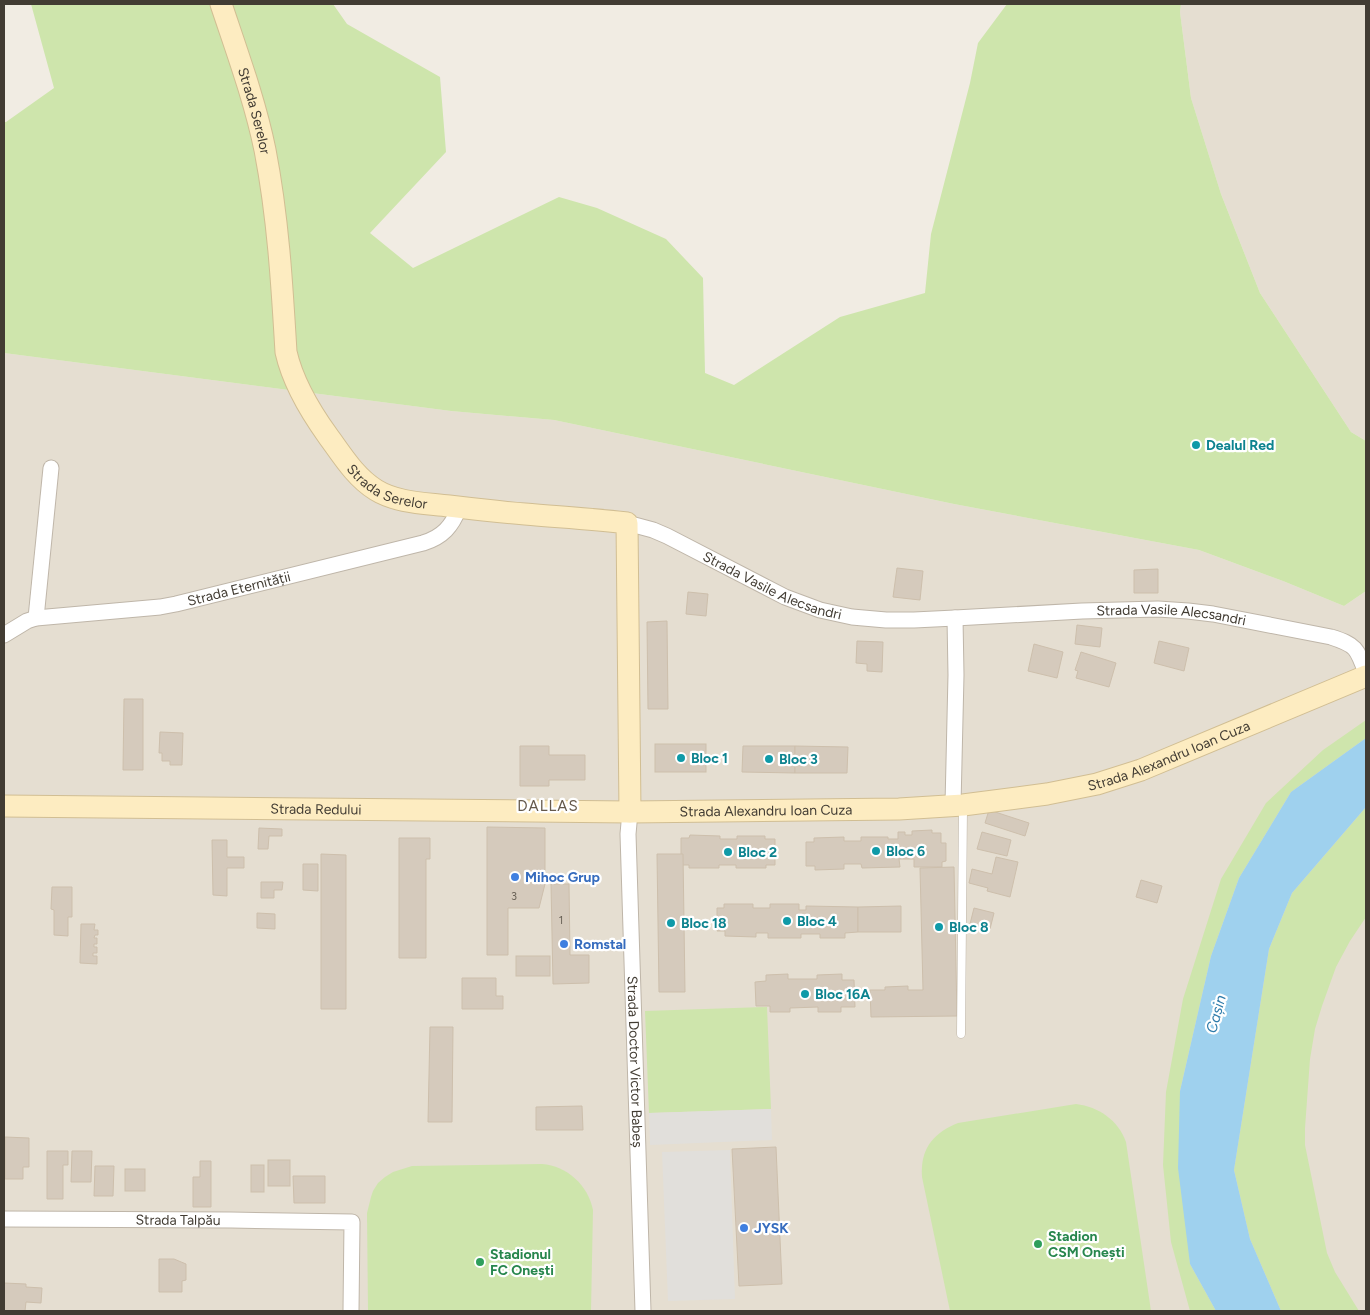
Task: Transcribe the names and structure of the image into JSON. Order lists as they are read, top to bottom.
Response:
{
  "streets": {
    "main road": ["Strada Serelor", "Strada Alexandru Ioan Cuza", "Strada Redului"],
    "street": [
      "Strada Vasile Alecsandri",
      "Strada Eternității",
      "Strada Doctor Victor Babeș",
      "Strada Talpău"
    ]
  },
  "crossings": [
    ["Strada Serelor", "Strada Vasile Alecsandri"],
    ["Strada Serelor", "Strada Eternității"],
    ["Strada Vasile Alecsandri", "Strada Alexandru Ioan Cuza"],
    ["Strada Alexandru Ioan Cuza", "Strada Redului"],
    ["Strada Alexandru Ioan Cuza", "Strada Doctor Victor Babeș"],
    ["Strada Redului", "Strada Doctor Victor Babeș"]
  ],
  "districts": ["DALLAS"],
  "water": ["Cașin"],
  "places": [
    "Dealul Red",
    "Bloc 1",
    "Bloc 3",
    "Bloc 6",
    "Bloc 2",
    "Mihoc Grup",
    "Bloc 4",
    "Bloc 18",
    "Bloc 8",
    "Romstal",
    "Bloc 16A",
    "JYSK",
    "Stadion CSM Onești",
    "Stadionul FC Onești"
  ],
  "house_numbers": ["3", "1"]
}
